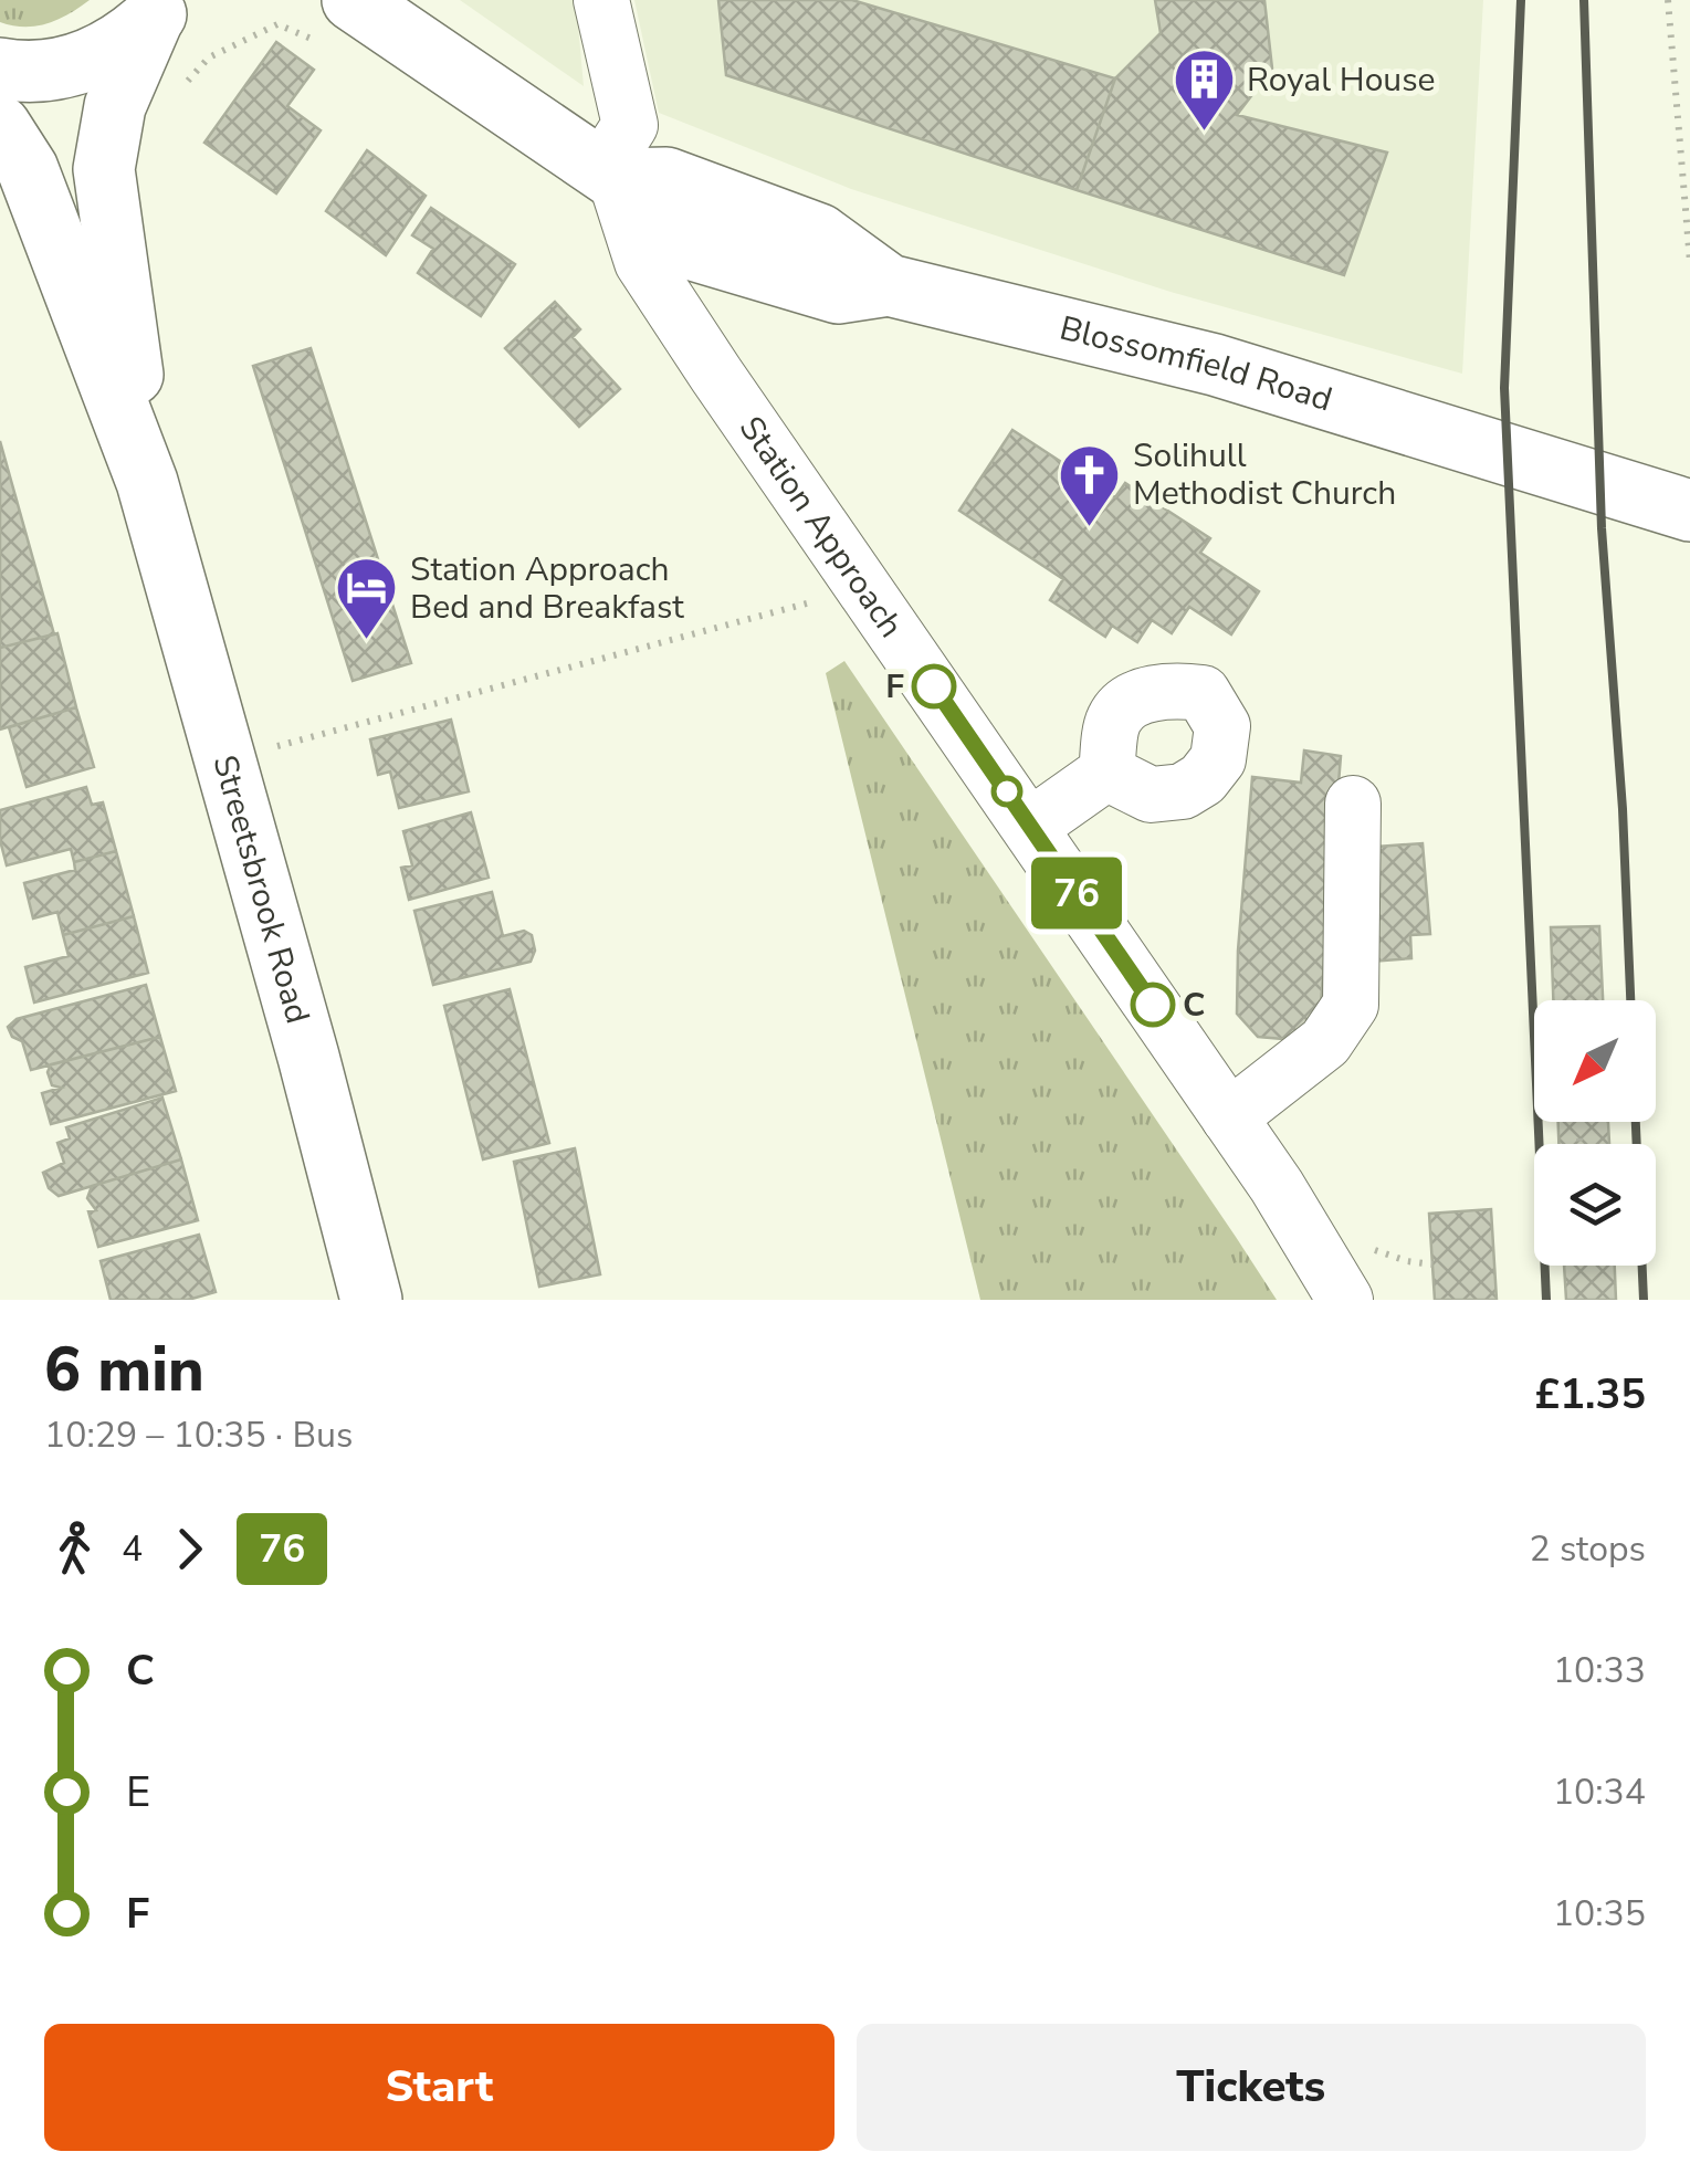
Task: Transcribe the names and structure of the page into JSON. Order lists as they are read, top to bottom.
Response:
{
  "streets": {
    "main road": ["Blossomfield Road", "Streetsbrook Road"],
    "street": ["Station Approach"]
  },
  "crossings": [
    ["Blossomfield Road", "Station Approach"]
  ],
  "places": {
    "building": ["Royal House"],
    "church": ["Solihull Methodist Church"],
    "hotel": ["Station Approach Bed and Breakfast"],
    "other": ["F", "C"]
  },
  "lines": ["bus line 76"],
  "north": "bottom left",
  "page": {
    "on_map": "76",
    "heading": ["6 min", "10:29 – 10:35 · Bus", "£1.35"],
    "legs": ["4", "76", "2 stops"],
    "list": [
      {
        "name": "C",
        "value": "10:33"
      },
      {
        "name": "E",
        "value": "10:34"
      },
      {
        "name": "F",
        "value": "10:35"
      }
    ],
    "buttons": ["Start", "Tickets"]
  }
}
